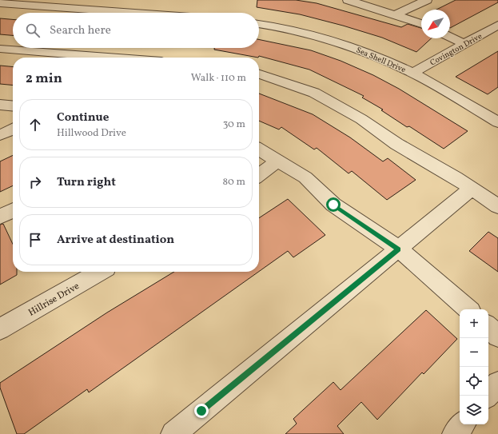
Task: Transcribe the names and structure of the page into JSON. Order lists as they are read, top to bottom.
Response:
{
  "streets": {
    "street": ["Covington Drive", "Sea Shell Drive", "Hillrise Drive"]
  },
  "crossings": [
    ["Covington Drive", "Sea Shell Drive"]
  ],
  "north": "bottom left",
  "page": {
    "search": "Search here",
    "heading": ["2 min", "Walk · 110 m"],
    "list": [
      ["Continue", "Hillwood Drive", "30 m"],
      ["Turn right", "80 m"],
      "Arrive at destination"
    ],
    "map_buttons": ["+", "−"]
  }
}
